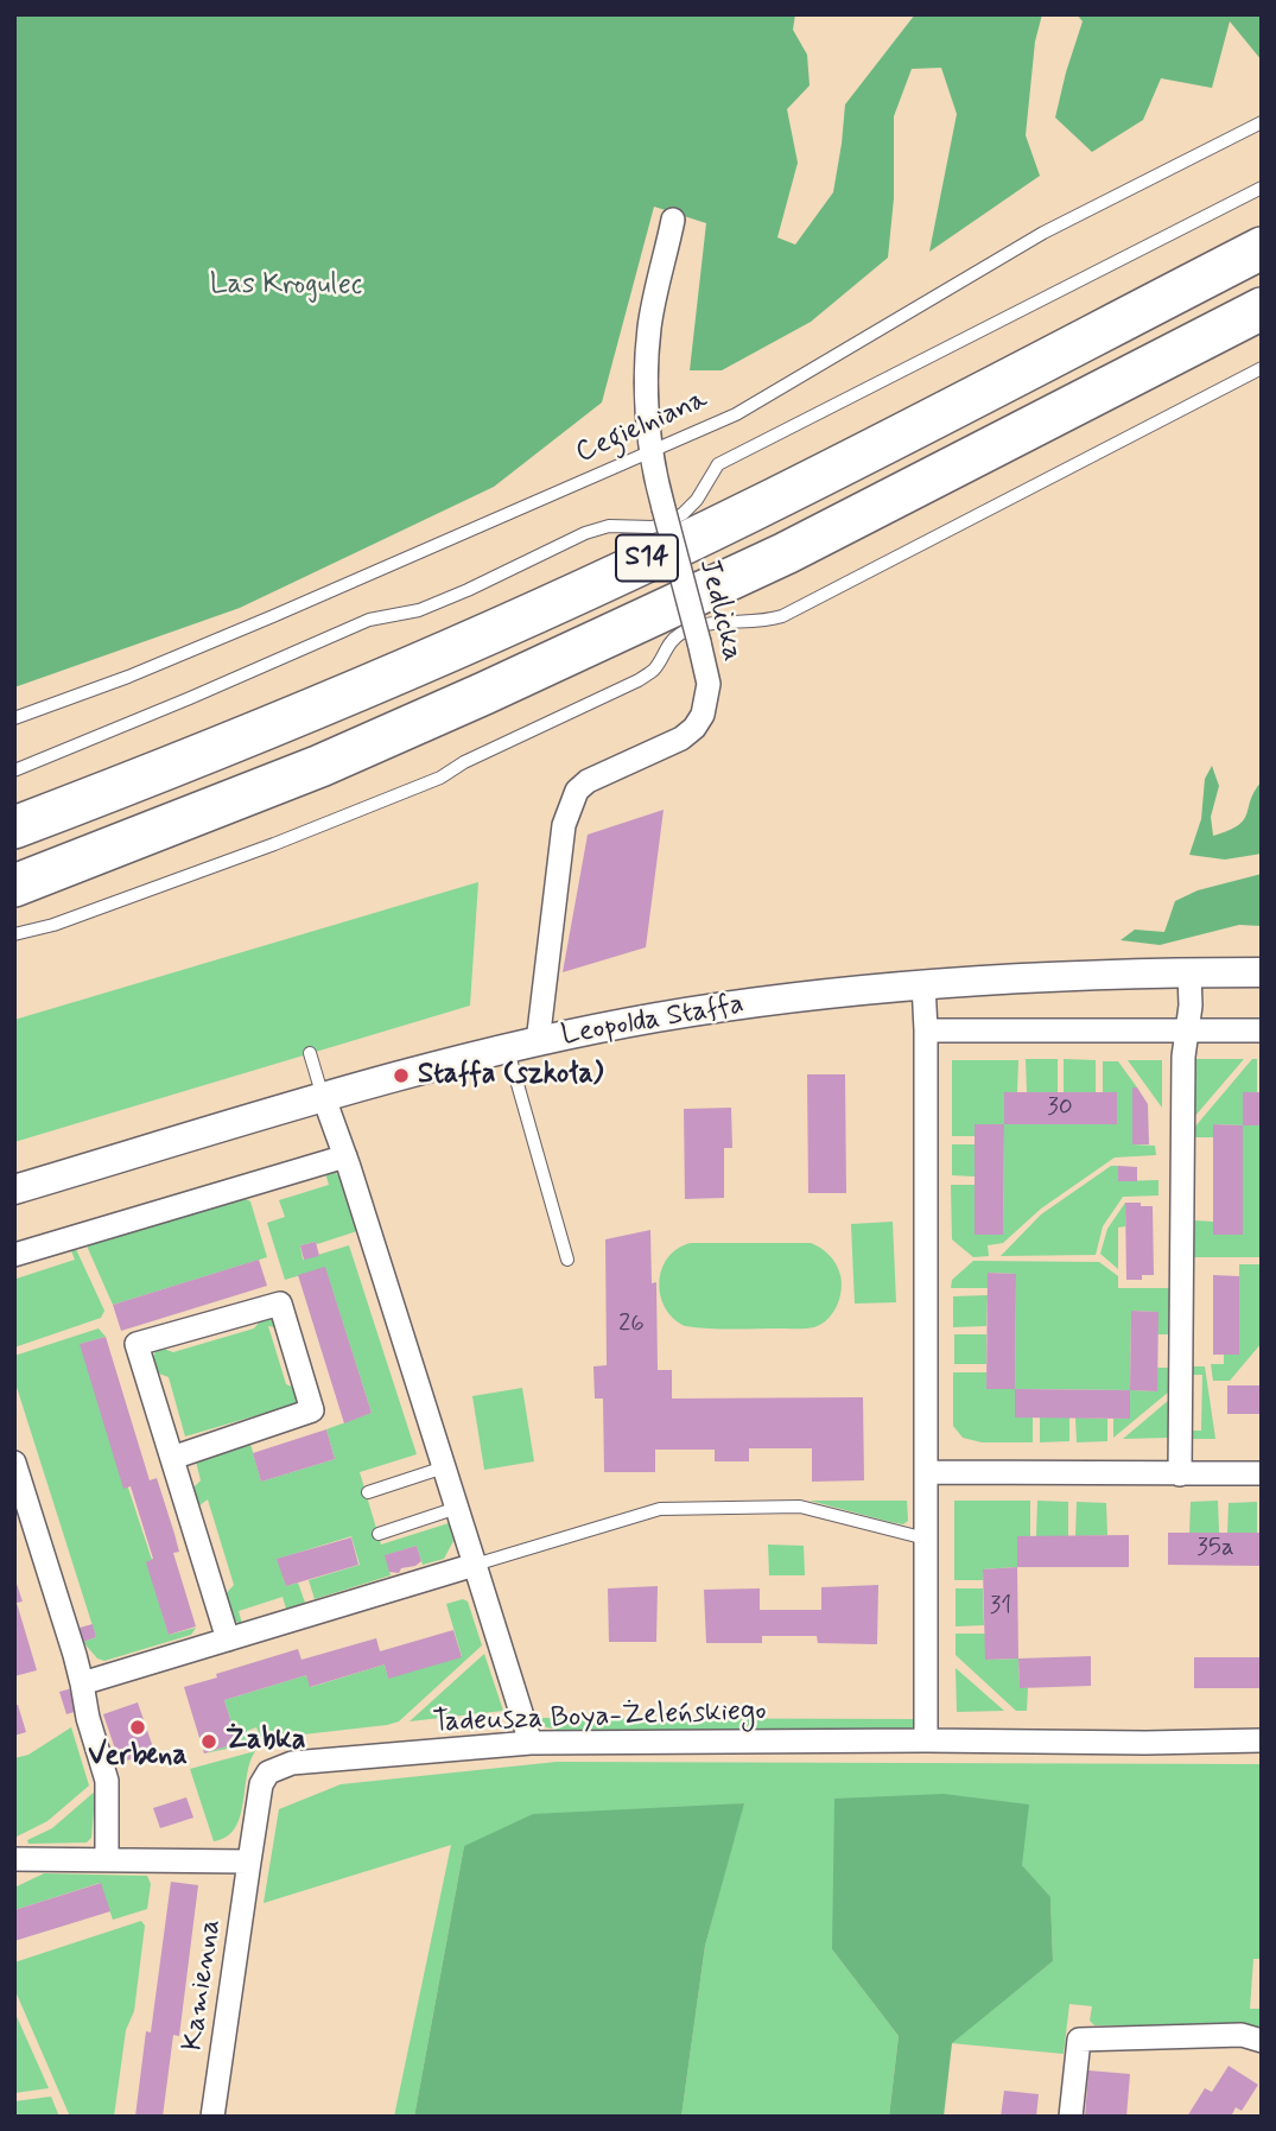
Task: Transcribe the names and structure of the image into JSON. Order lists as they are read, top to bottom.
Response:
{
  "streets": {
    "highway": ["S14"],
    "street": [
      "Jedlicka",
      "Leopolda Staffa",
      "Tadeusza Boya-Żeleńskiego",
      "Kamienna"
    ],
    "lane": ["Cegielniana"]
  },
  "crossings": [
    ["Cegielniana", "Jedlicka"],
    ["Jedlicka", "Leopolda Staffa"],
    ["Tadeusza Boya-Żeleńskiego", "Kamienna"]
  ],
  "parks": ["Las Krogulec"],
  "places": ["Staffa (szkoła)", "Verbena", "Żabka"],
  "house_numbers": [
    "30",
    "26",
    "35a",
    "31"
  ]
}
